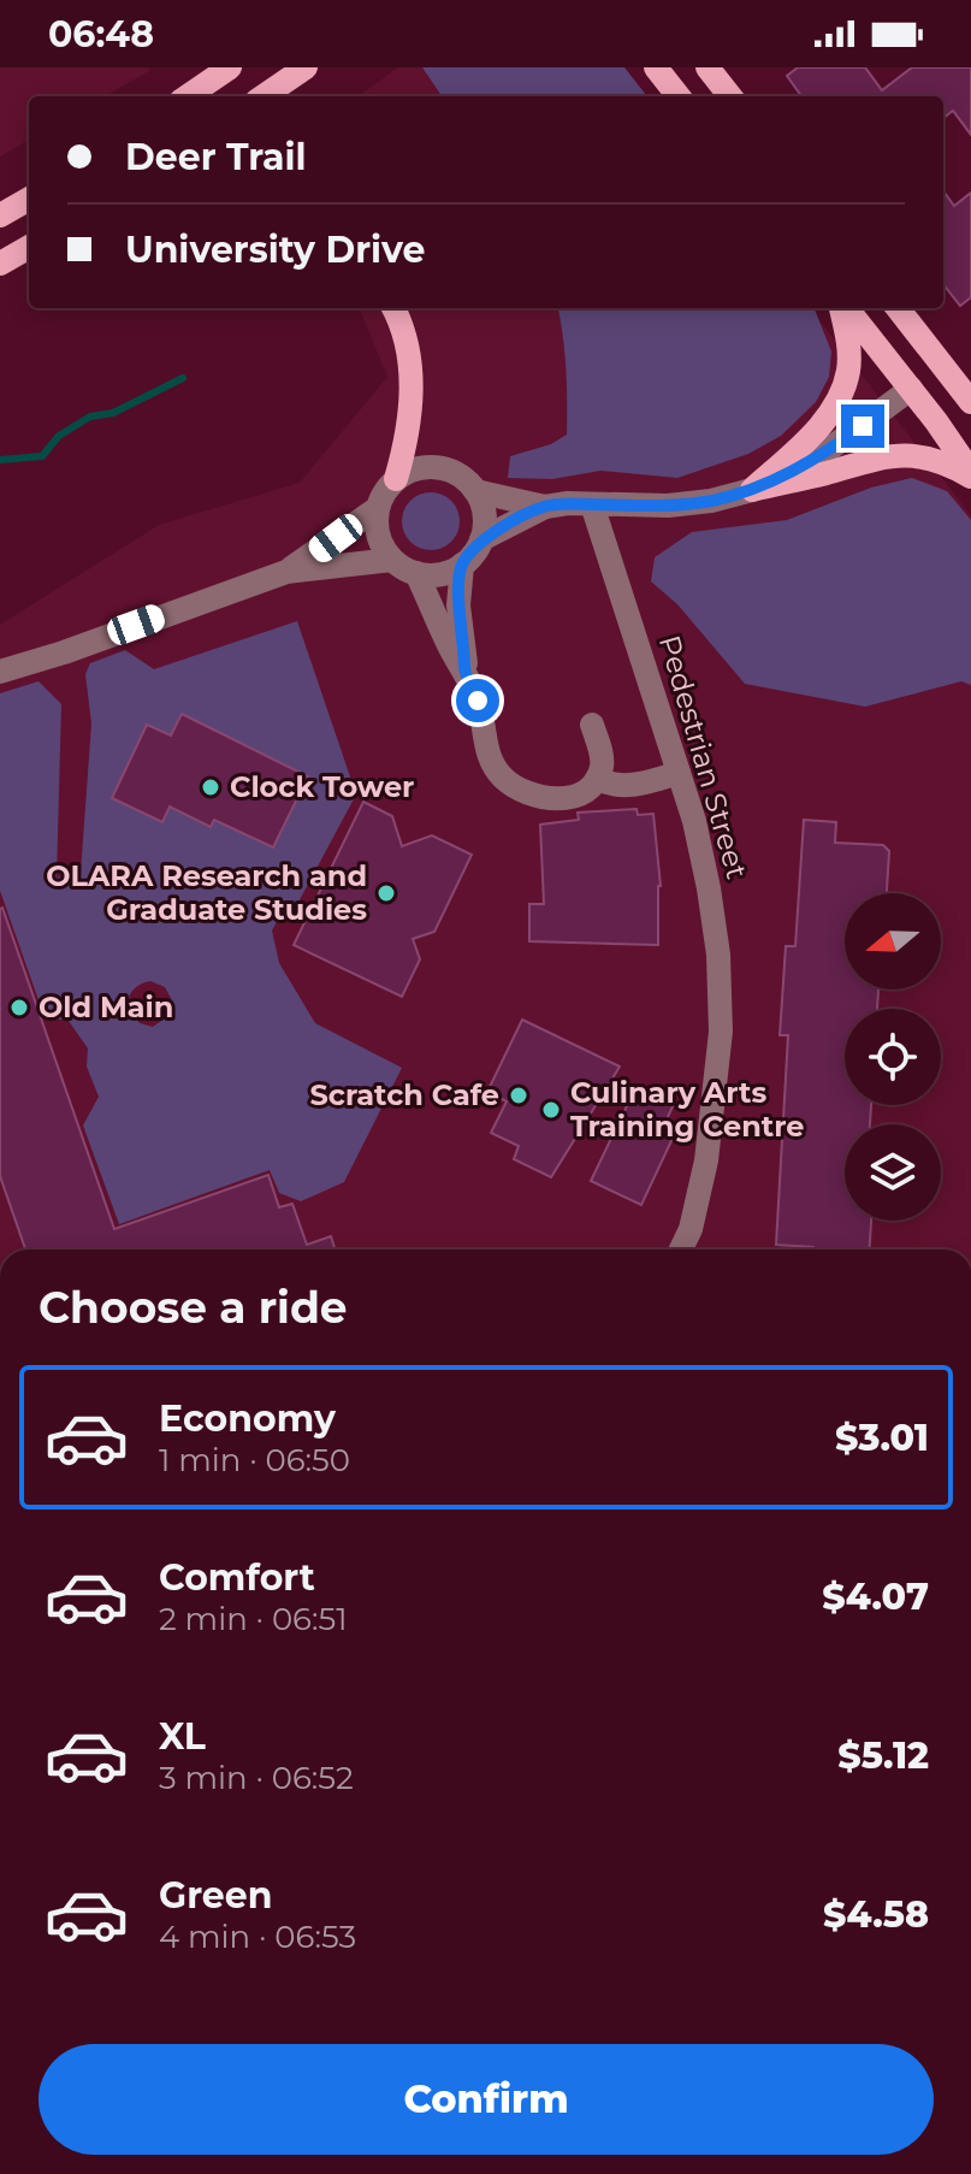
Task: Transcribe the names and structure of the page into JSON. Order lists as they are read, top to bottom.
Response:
{
  "streets": {
    "street": ["Pedestrian Street"]
  },
  "places": [
    "Clock Tower",
    "OLARA Research and Graduate Studies",
    "Old Main",
    "Scratch Cafe",
    "Culinary Arts Training Centre"
  ],
  "north": "left",
  "page": {
    "status": "06:48",
    "banner": ["Deer Trail", "University Drive"],
    "heading": "Choose a ride",
    "list": [
      {
        "name": "Economy",
        "note": "1 min · 06:50",
        "value": "$3.01"
      },
      {
        "name": "Comfort",
        "note": "2 min · 06:51",
        "value": "$4.07"
      },
      {
        "name": "XL",
        "note": "3 min · 06:52",
        "value": "$5.12"
      },
      {
        "name": "Green",
        "note": "4 min · 06:53",
        "value": "$4.58"
      }
    ],
    "buttons": "Confirm"
  }
}
